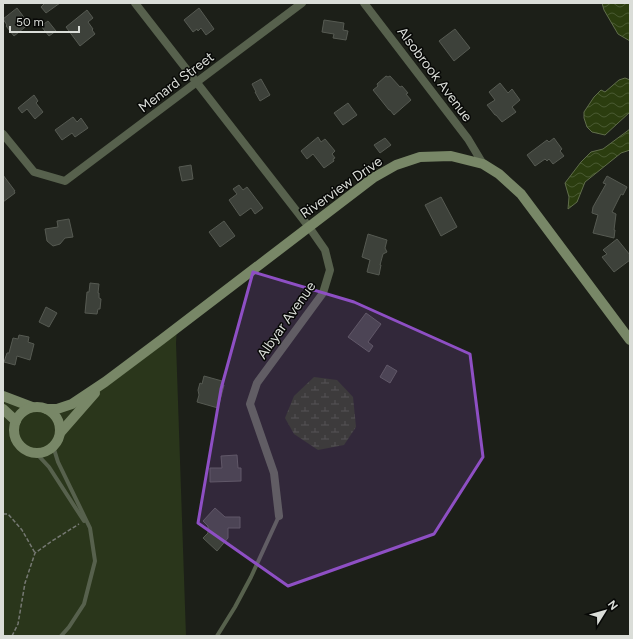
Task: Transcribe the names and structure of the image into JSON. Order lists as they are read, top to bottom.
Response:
{
  "streets": {
    "street": [
      "Alsobrook Avenue",
      "Menard Street",
      "Riverview Drive",
      "Albyar Avenue"
    ]
  },
  "crossings": [
    ["Alsobrook Avenue", "Riverview Drive"],
    ["Menard Street", "Albyar Avenue"],
    ["Riverview Drive", "Albyar Avenue"]
  ],
  "scale_bar": "50 m",
  "north": "top right"
}
